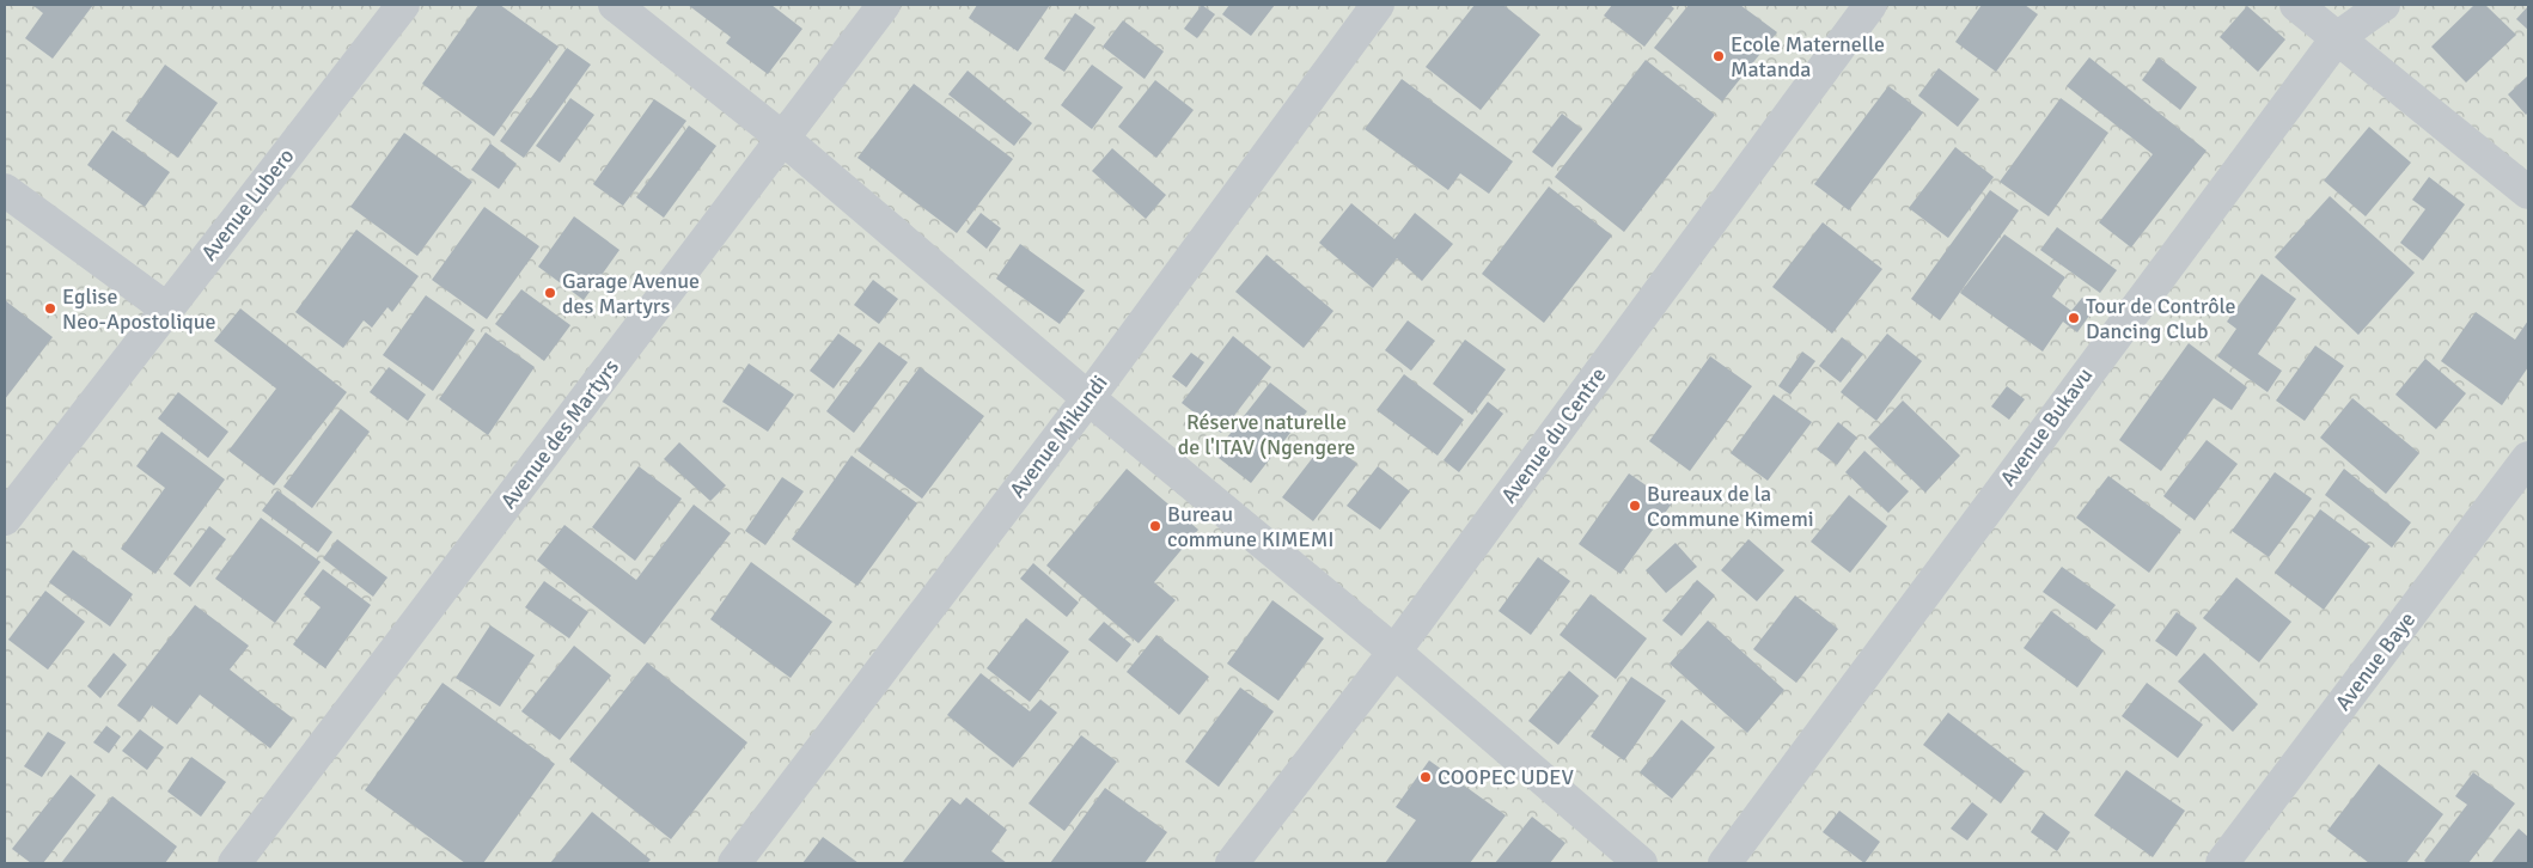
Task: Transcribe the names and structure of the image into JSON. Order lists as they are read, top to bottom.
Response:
{
  "streets": {
    "street": [
      "Avenue Lubero",
      "Avenue Bukavu",
      "Avenue des Martyrs",
      "Avenue du Centre",
      "Avenue Mikundi",
      "Avenue Baye"
    ]
  },
  "parks": ["Réserve naturelle de l'ITAV (Ngengere"],
  "places": [
    "Ecole Maternelle Matanda",
    "Garage Avenue des Martyrs",
    "Eglise Neo-Apostolique",
    "Tour de Contrôle Dancing Club",
    "Bureaux de la Commune Kimemi",
    "Bureau commune KIMEMI",
    "COOPEC UDEV"
  ]
}
